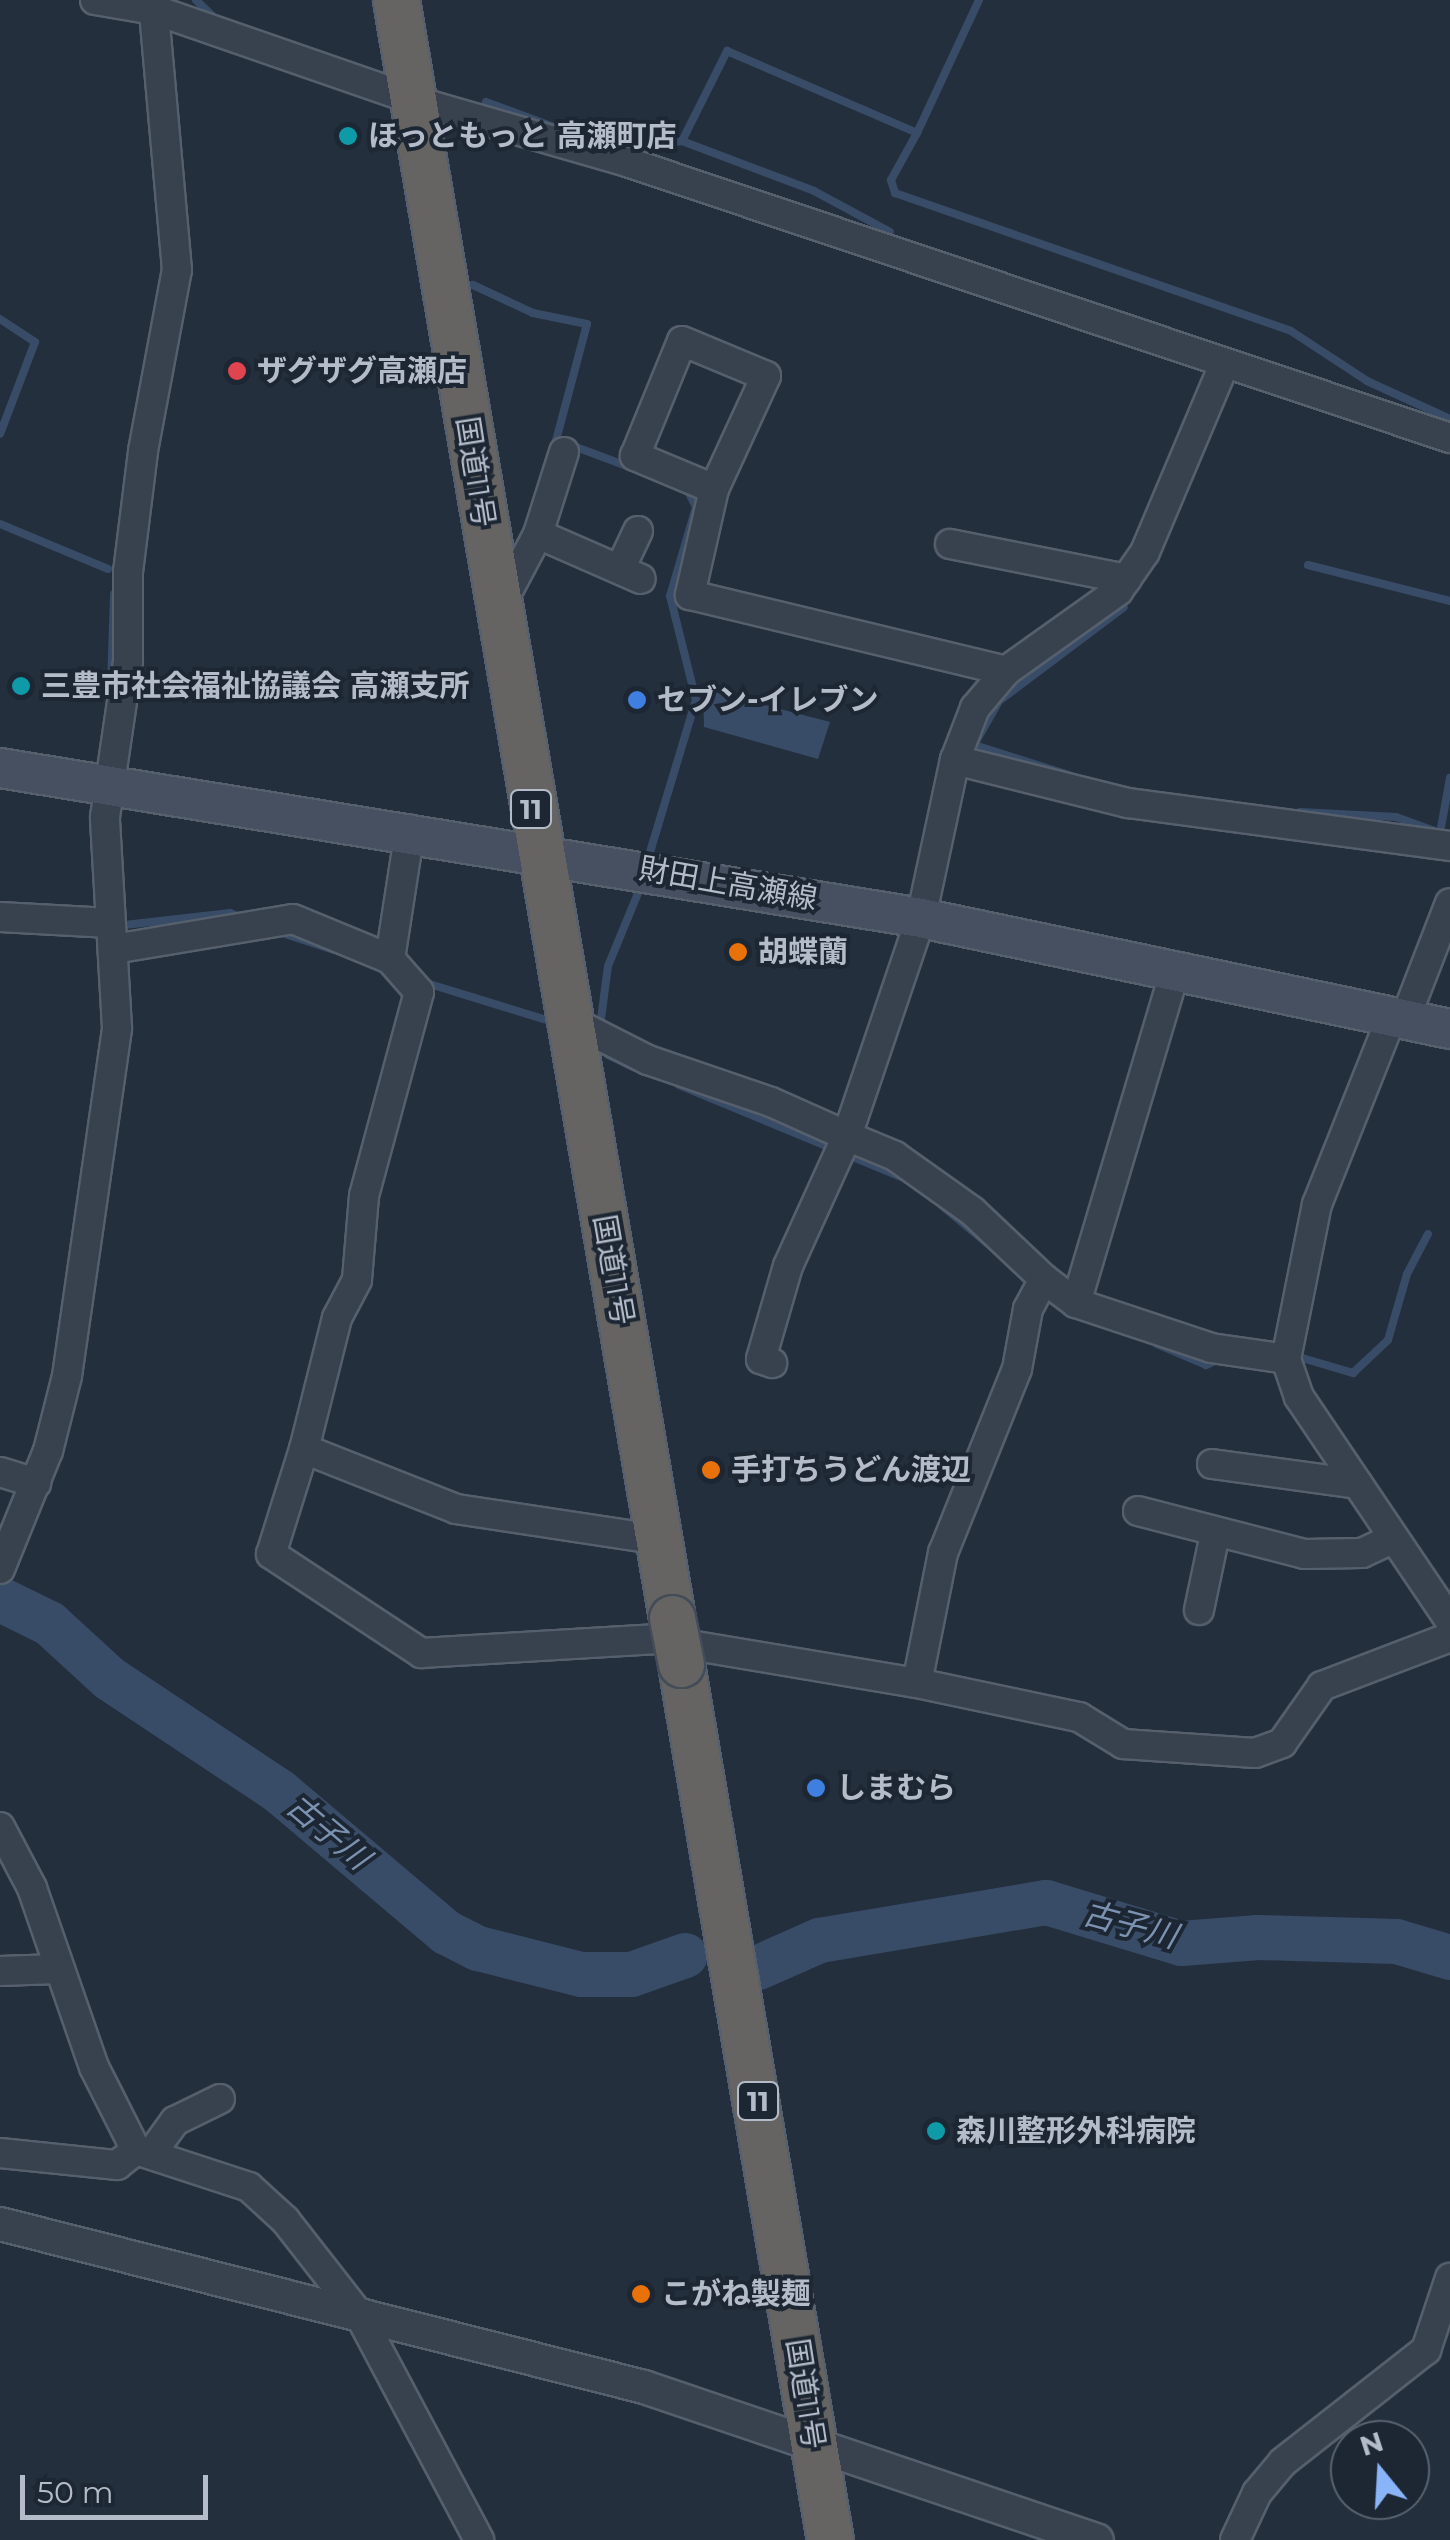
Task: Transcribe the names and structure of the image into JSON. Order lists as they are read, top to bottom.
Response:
{
  "streets": {
    "highway": ["国道11号", "11"],
    "main road": ["財田上高瀬線"]
  },
  "crossings": [
    ["国道11号", "財田上高瀬線"]
  ],
  "water": ["古子川"],
  "places": [
    "ほっともっと 高瀬町店",
    "ザグザグ高瀬店",
    "三豊市社会福祉協議会 高瀬支所",
    "セブン-イレブン",
    "胡蝶蘭",
    "手打ちうどん渡辺",
    "しまむら",
    "森川整形外科病院",
    "こがね製麺"
  ],
  "scale_bar": "50 m",
  "north": "top"
}
